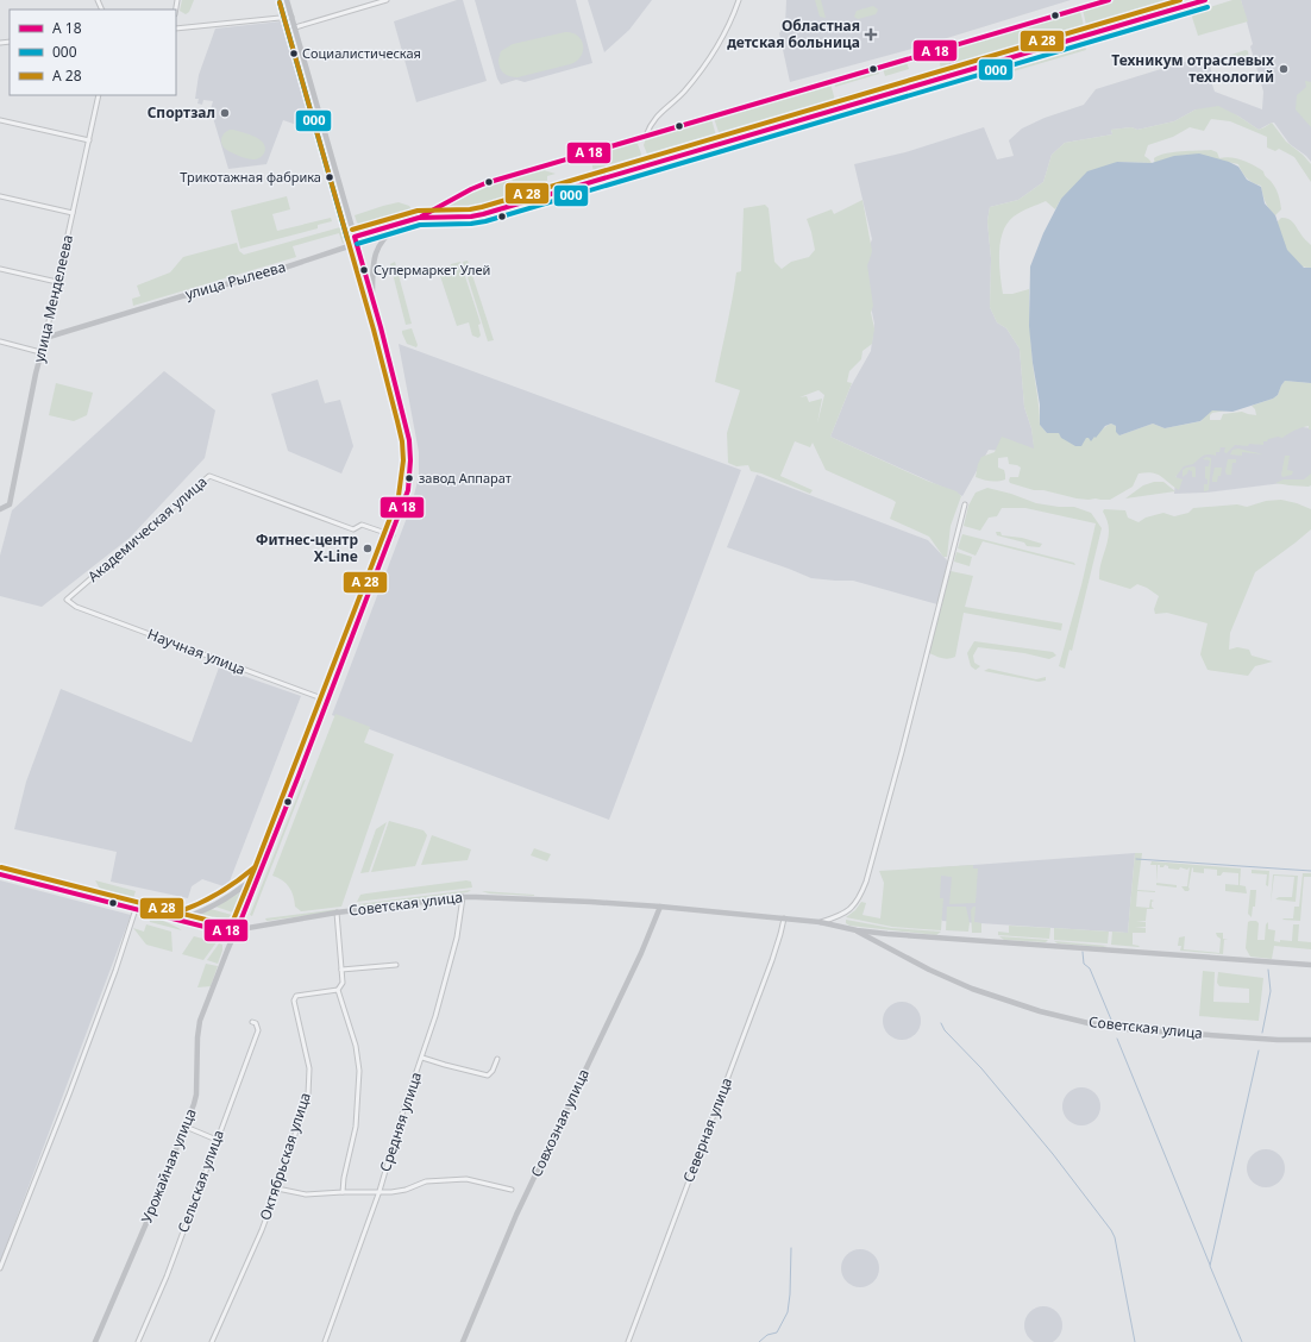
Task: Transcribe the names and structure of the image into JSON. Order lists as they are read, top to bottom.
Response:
{
  "streets": {
    "main road": [
      "улица Рылеева",
      "улица Менделеева",
      "Советская улица",
      "Совхозная улица",
      "Урожайная улица"
    ],
    "street": [
      "Академическая улица",
      "Научная улица",
      "Средняя улица",
      "Северная улица",
      "Октябрьская улица",
      "Сельская улица"
    ]
  },
  "crossings": [
    ["улица Рылеева", "улица Менделеева"],
    ["улица Рылеева", "Урожайная улица"],
    ["Академическая улица", "Научная улица"],
    ["Академическая улица", "Урожайная улица"],
    ["Научная улица", "Урожайная улица"],
    ["Советская улица", "Средняя улица"],
    ["Советская улица", "Совхозная улица"],
    ["Советская улица", "Северная улица"],
    ["Советская улица", "Урожайная улица"]
  ],
  "places": {
    "health": ["Областная детская больница"],
    "other": [
      "Социалистическая",
      "Техникум отраслевых технологий",
      "Спортзал",
      "Трикотажная фабрика",
      "Супермаркет Улей",
      "завод Аппарат",
      "Фитнес-центр X-Line"
    ]
  },
  "lines": ["transit line 000"],
  "legend": ["А 18", "000", "А 28"]
}
